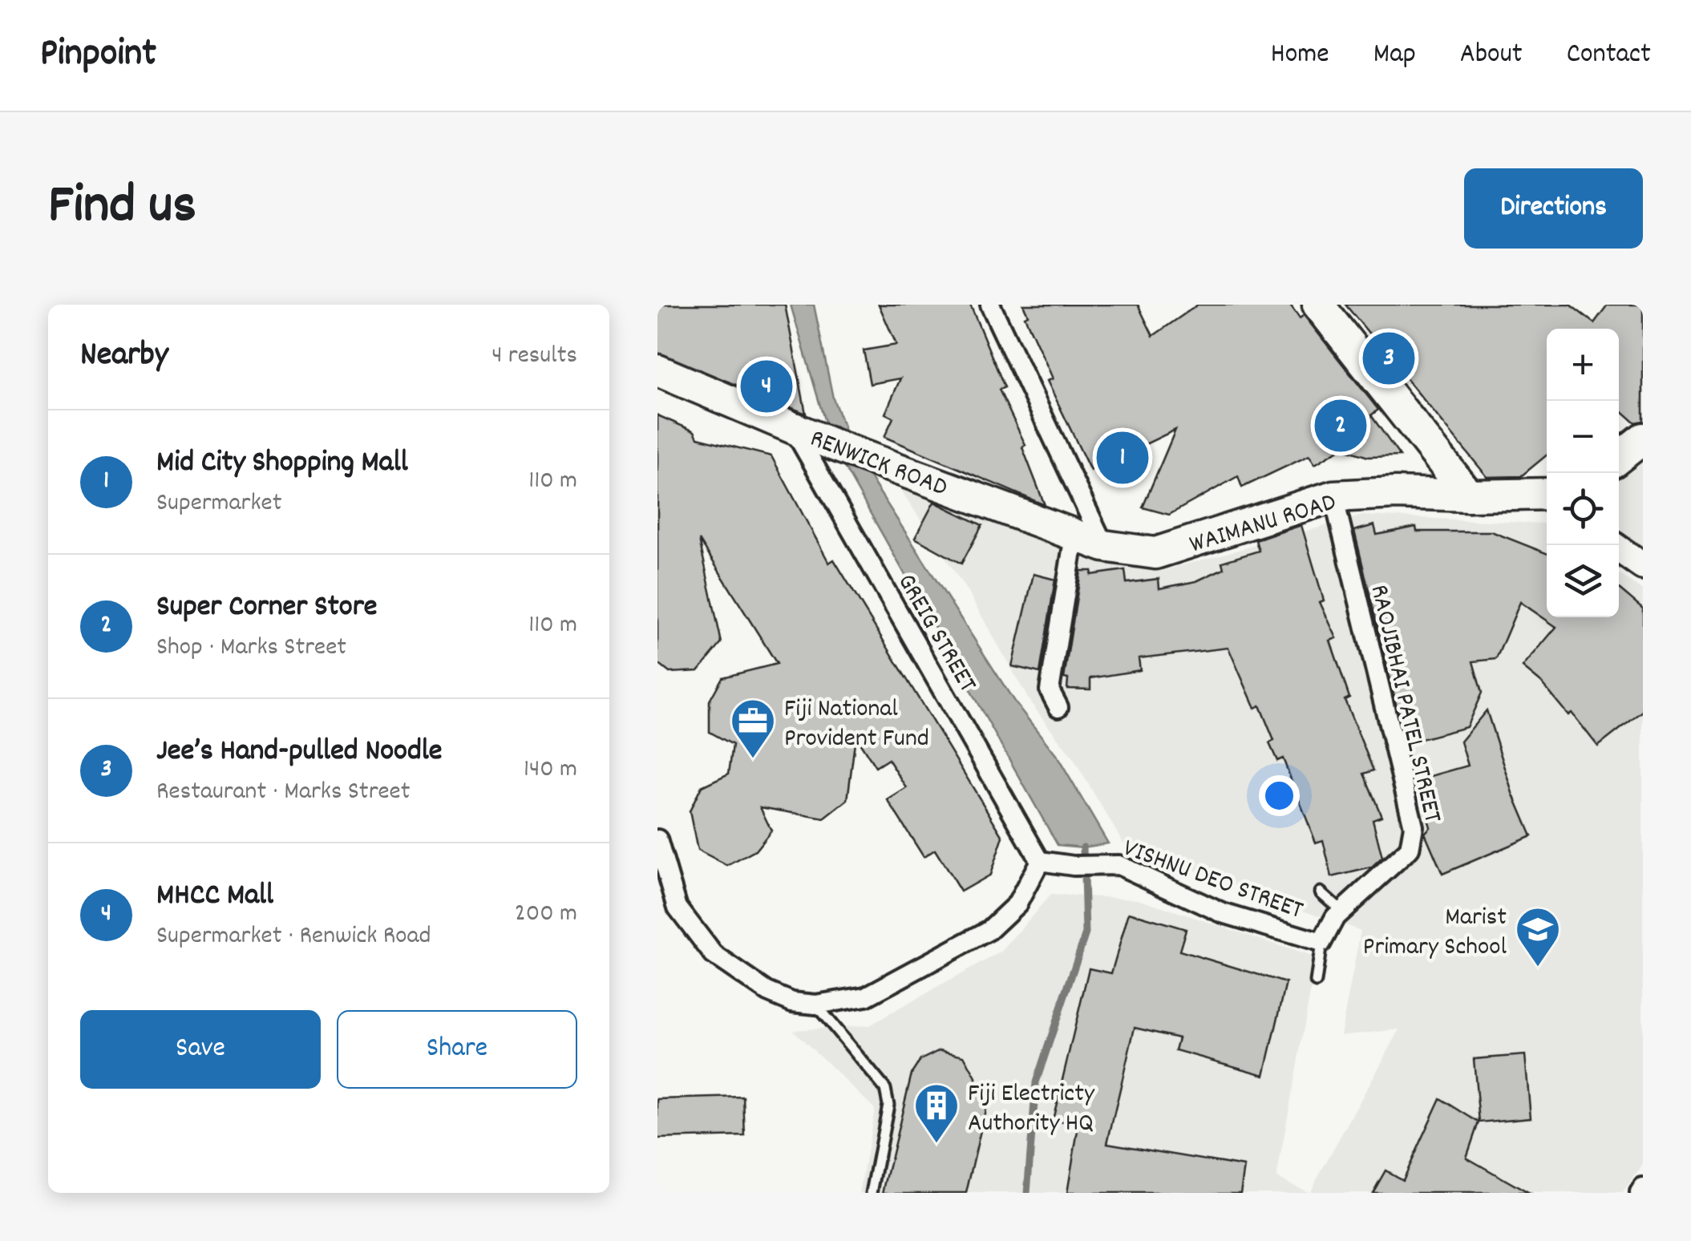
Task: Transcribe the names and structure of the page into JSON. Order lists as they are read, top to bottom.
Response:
{
  "streets": {
    "main road": ["RENWICK ROAD", "WAIMANU ROAD"],
    "street": ["GREIG STREET", "RAOJIBHAI PATEL STREET", "VISHNU DEO STREET"]
  },
  "crossings": [
    ["RENWICK ROAD", "WAIMANU ROAD"],
    ["RENWICK ROAD", "GREIG STREET"],
    ["WAIMANU ROAD", "RAOJIBHAI PATEL STREET"],
    ["GREIG STREET", "VISHNU DEO STREET"],
    ["RAOJIBHAI PATEL STREET", "VISHNU DEO STREET"]
  ],
  "places": {
    "office": ["Fiji National Provident Fund"],
    "school or university": ["Marist Primary School"],
    "building": ["Fiji Electricty Authority HQ"]
  },
  "page": {
    "header": "Pinpoint",
    "nav": [
      "Home",
      "Map",
      "About",
      "Contact"
    ],
    "title": "Find us",
    "buttons": [
      "Directions",
      ["Save", "Share"]
    ],
    "heading": ["Nearby", "4 results"],
    "map_buttons": ["+", "−"],
    "pins": [
      "3",
      "4",
      "2",
      "1"
    ],
    "list": [
      {
        "mark": "1",
        "name": "Mid City Shopping Mall",
        "note": "Supermarket",
        "value": "110 m"
      },
      {
        "mark": "2",
        "name": "Super Corner Store",
        "note": "Shop · Marks Street",
        "value": "110 m"
      },
      {
        "mark": "3",
        "name": "Jee’s Hand-pulled Noodle",
        "note": "Restaurant · Marks Street",
        "value": "140 m"
      },
      {
        "mark": "4",
        "name": "MHCC Mall",
        "note": "Supermarket · Renwick Road",
        "value": "200 m"
      }
    ]
  }
}
